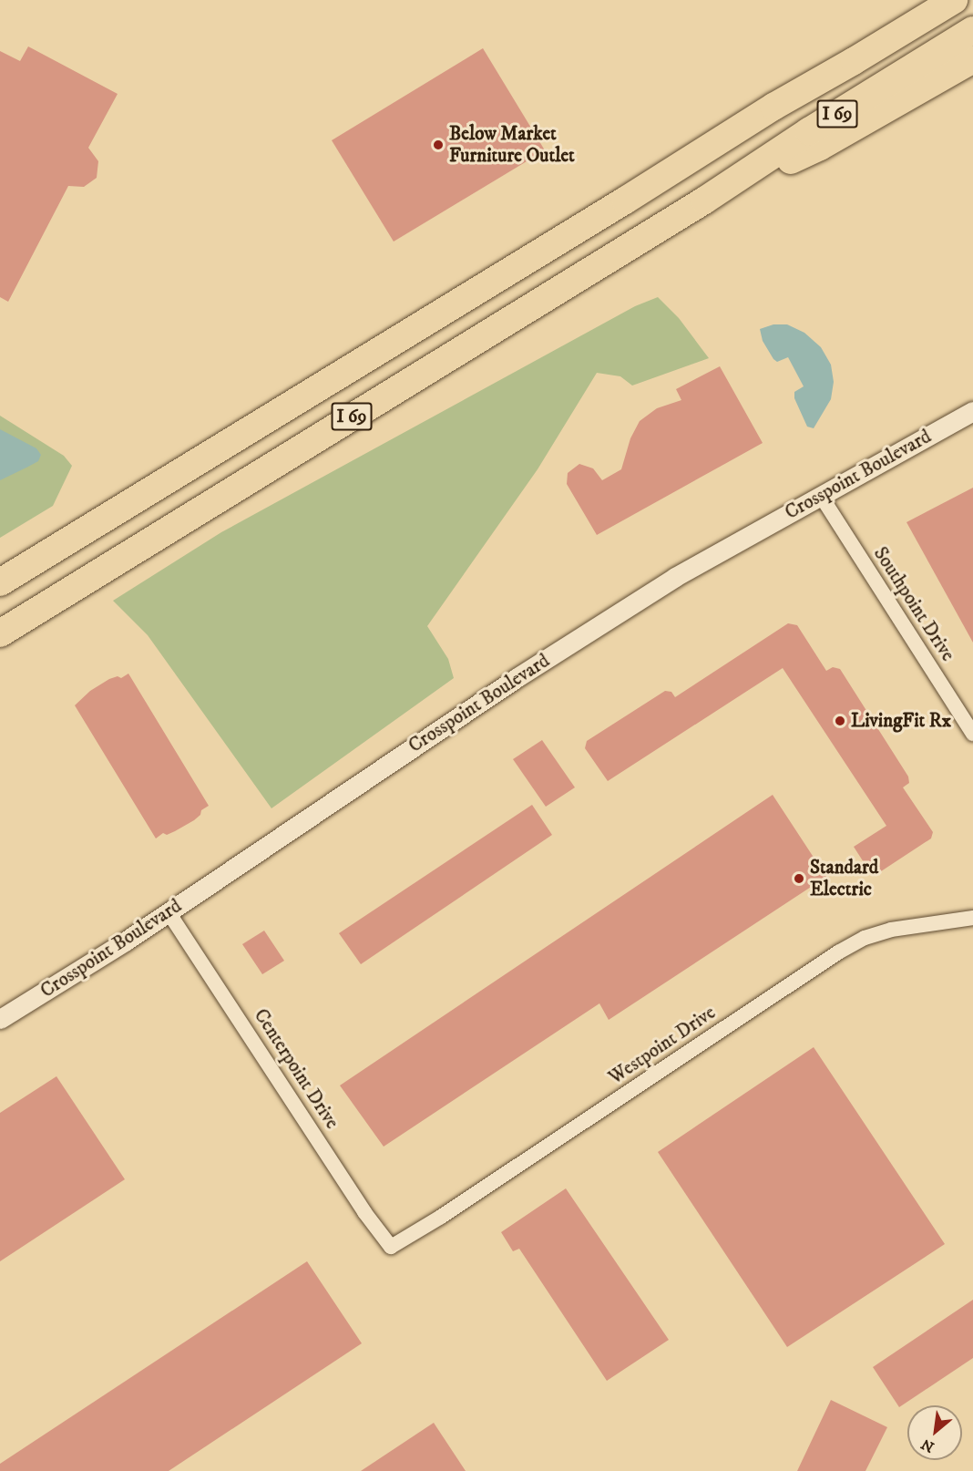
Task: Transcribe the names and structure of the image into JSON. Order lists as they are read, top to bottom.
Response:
{
  "streets": {
    "highway": ["I 69"],
    "street": [
      "Crosspoint Boulevard",
      "Southpoint Drive",
      "Westpoint Drive",
      "Centerpoint Drive"
    ]
  },
  "crossings": [
    ["Crosspoint Boulevard", "Southpoint Drive"],
    ["Crosspoint Boulevard", "Centerpoint Drive"],
    ["Westpoint Drive", "Centerpoint Drive"]
  ],
  "places": ["Below Market Furniture Outlet", "LivingFit Rx", "Standard Electric"],
  "north": "bottom left"
}
